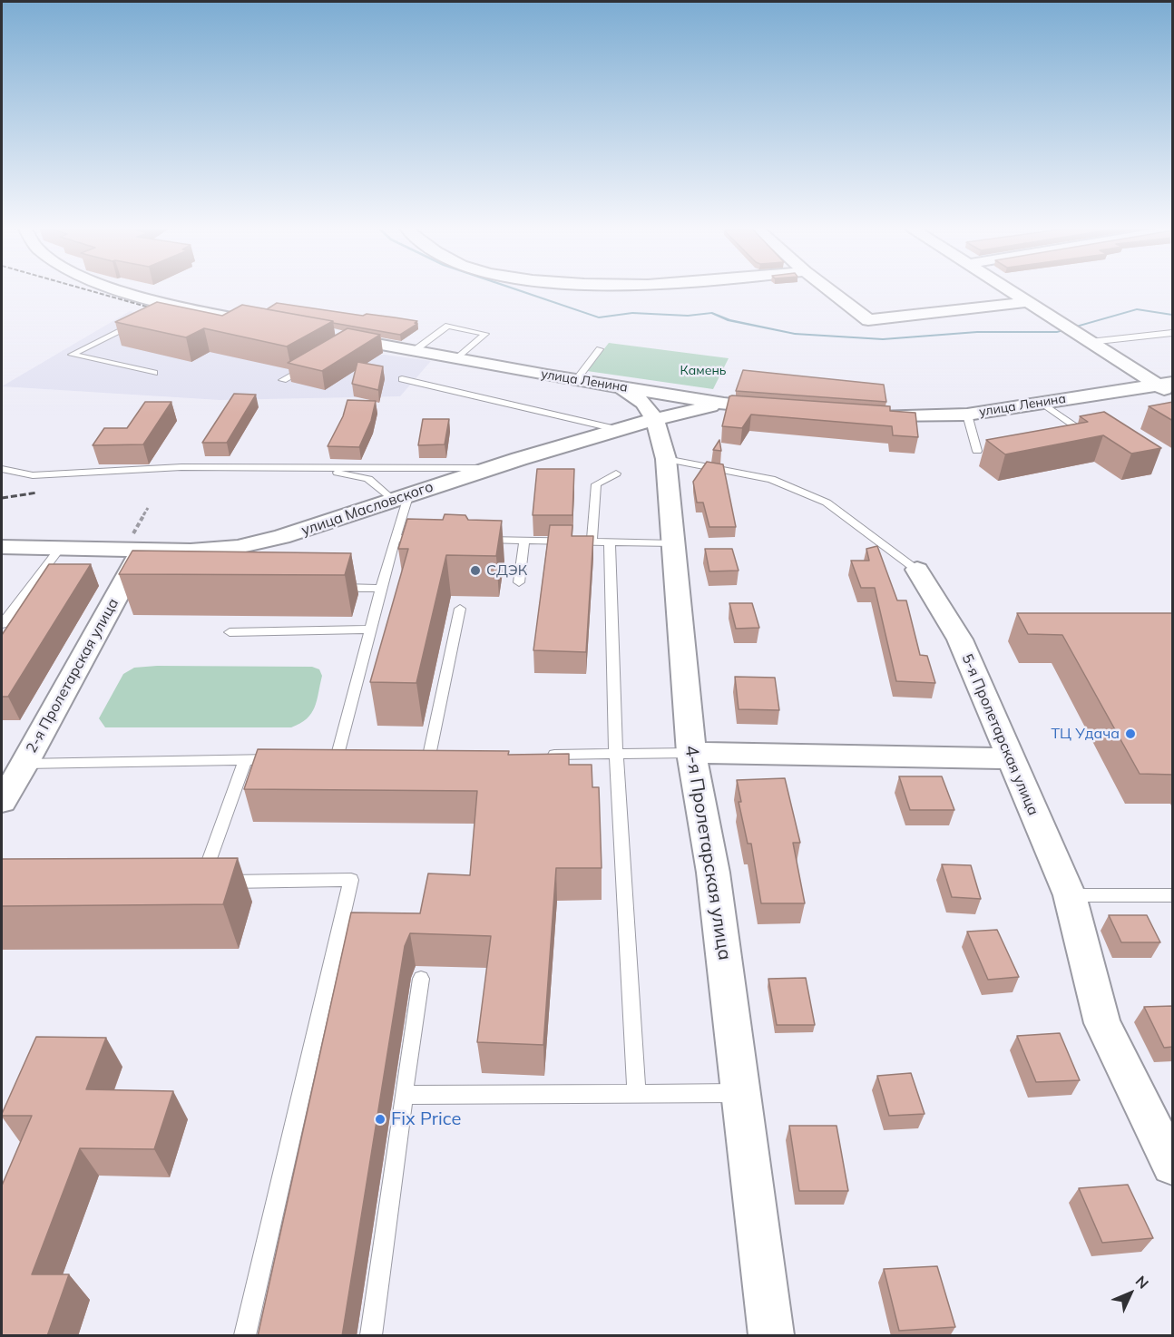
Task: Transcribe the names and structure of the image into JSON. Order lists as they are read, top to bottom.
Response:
{
  "streets": {
    "street": [
      "улица Ленина",
      "улица Масловского",
      "2-я Пролетарская улица",
      "5-я Пролетарская улица",
      "4-я Пролетарская улица"
    ]
  },
  "crossings": [
    ["улица Ленина", "улица Масловского"],
    ["улица Ленина", "4-я Пролетарская улица"],
    ["улица Масловского", "2-я Пролетарская улица"],
    ["улица Масловского", "4-я Пролетарская улица"],
    ["5-я Пролетарская улица", "4-я Пролетарская улица"]
  ],
  "parks": ["Камень"],
  "places": ["СДЭК", "ТЦ Удача", "Fix Price"],
  "north": "top right"
}
